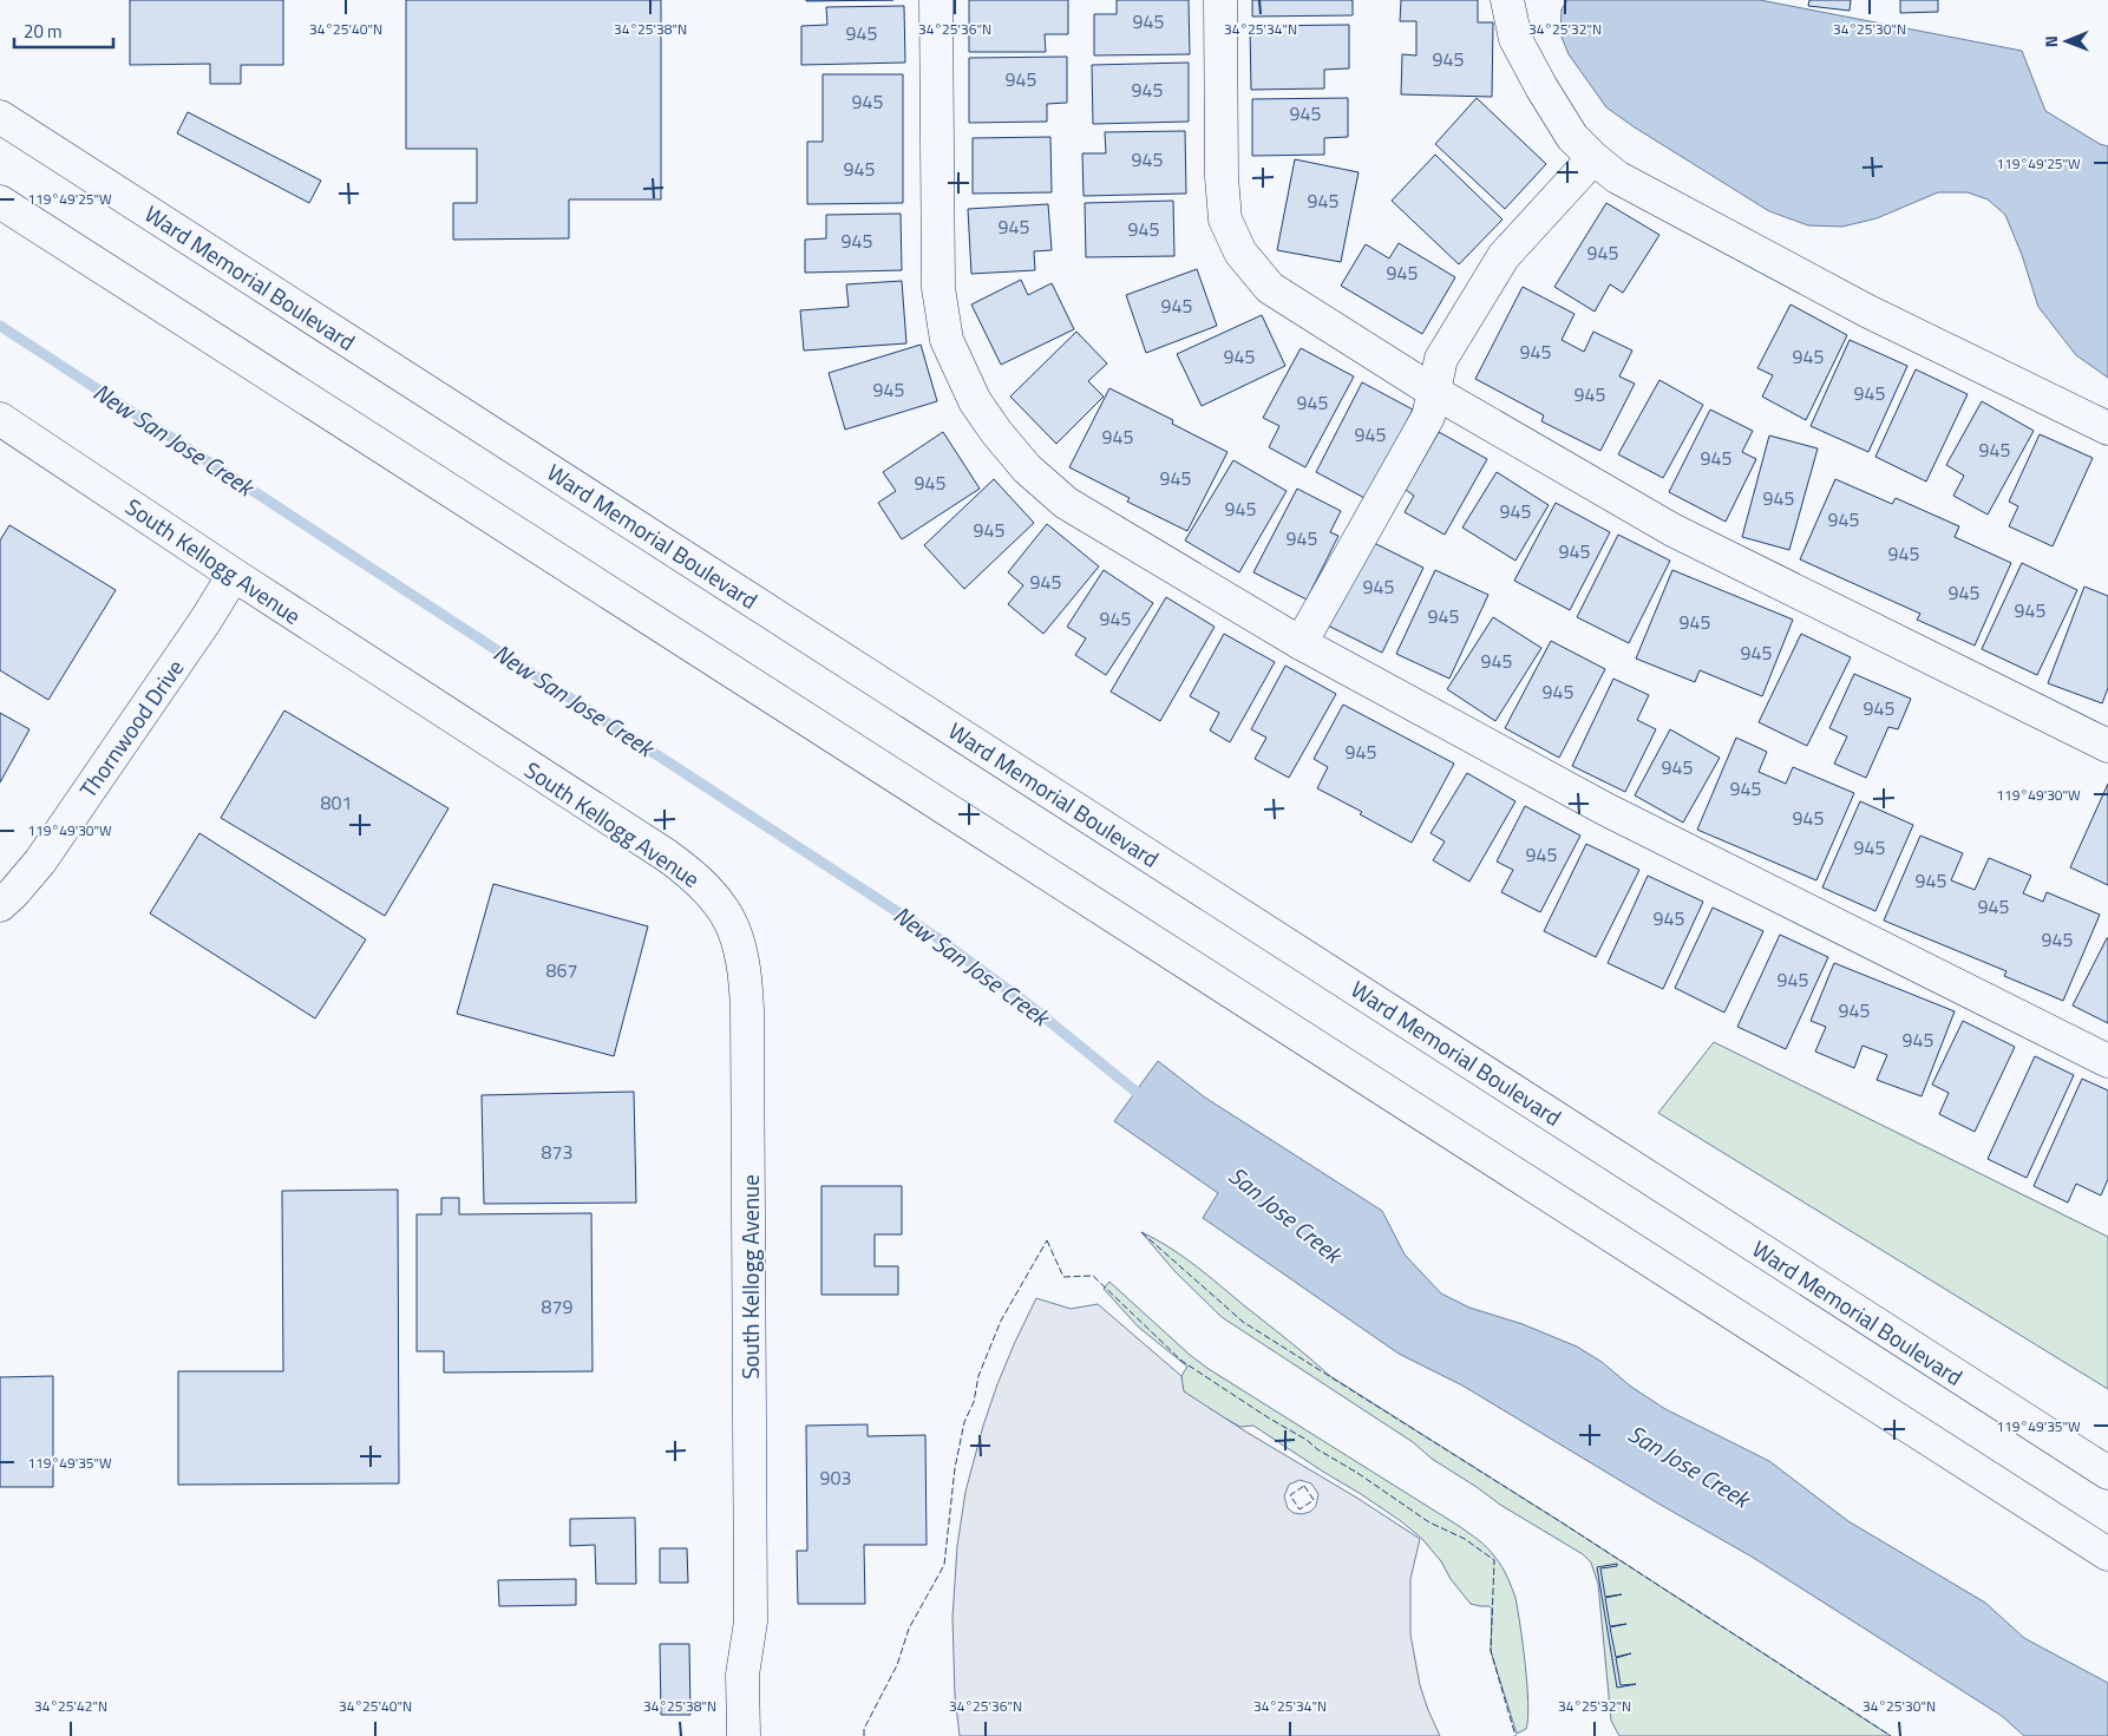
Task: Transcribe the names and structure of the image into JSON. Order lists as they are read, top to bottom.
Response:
{
  "streets": {
    "main road": ["Ward Memorial Boulevard", "South Kellogg Avenue", "Thornwood Drive"]
  },
  "crossings": [
    ["South Kellogg Avenue", "Thornwood Drive"]
  ],
  "water": ["New San Jose Creek", "San Jose Creek"],
  "house_numbers": [
    "945",
    "945",
    "945",
    "945",
    "945",
    "945",
    "945",
    "945",
    "945",
    "945",
    "945",
    "945",
    "945",
    "945",
    "945",
    "945",
    "945",
    "945",
    "945",
    "945",
    "945",
    "945",
    "945",
    "945",
    "945",
    "945",
    "945",
    "945",
    "945",
    "945",
    "945",
    "945",
    "945",
    "945",
    "945",
    "945",
    "945",
    "945",
    "945",
    "945",
    "945",
    "945",
    "945",
    "945",
    "945",
    "945",
    "945",
    "945",
    "945",
    "945",
    "945",
    "801",
    "945",
    "945",
    "945",
    "945",
    "945",
    "945",
    "945",
    "867",
    "945",
    "945",
    "945",
    "873",
    "879",
    "903"
  ],
  "scale_bar": "20 m",
  "north": "left",
  "coordinates": [
    "34°25'40\"N",
    "34°25'38\"N",
    "34°25'36\"N",
    "34°25'34\"N",
    "34°25'32\"N",
    "34°25'30\"N",
    "119°49'25\"W",
    "119°49'30\"W",
    "119°49'35\"W",
    "34°25'42\"N"
  ]
}
